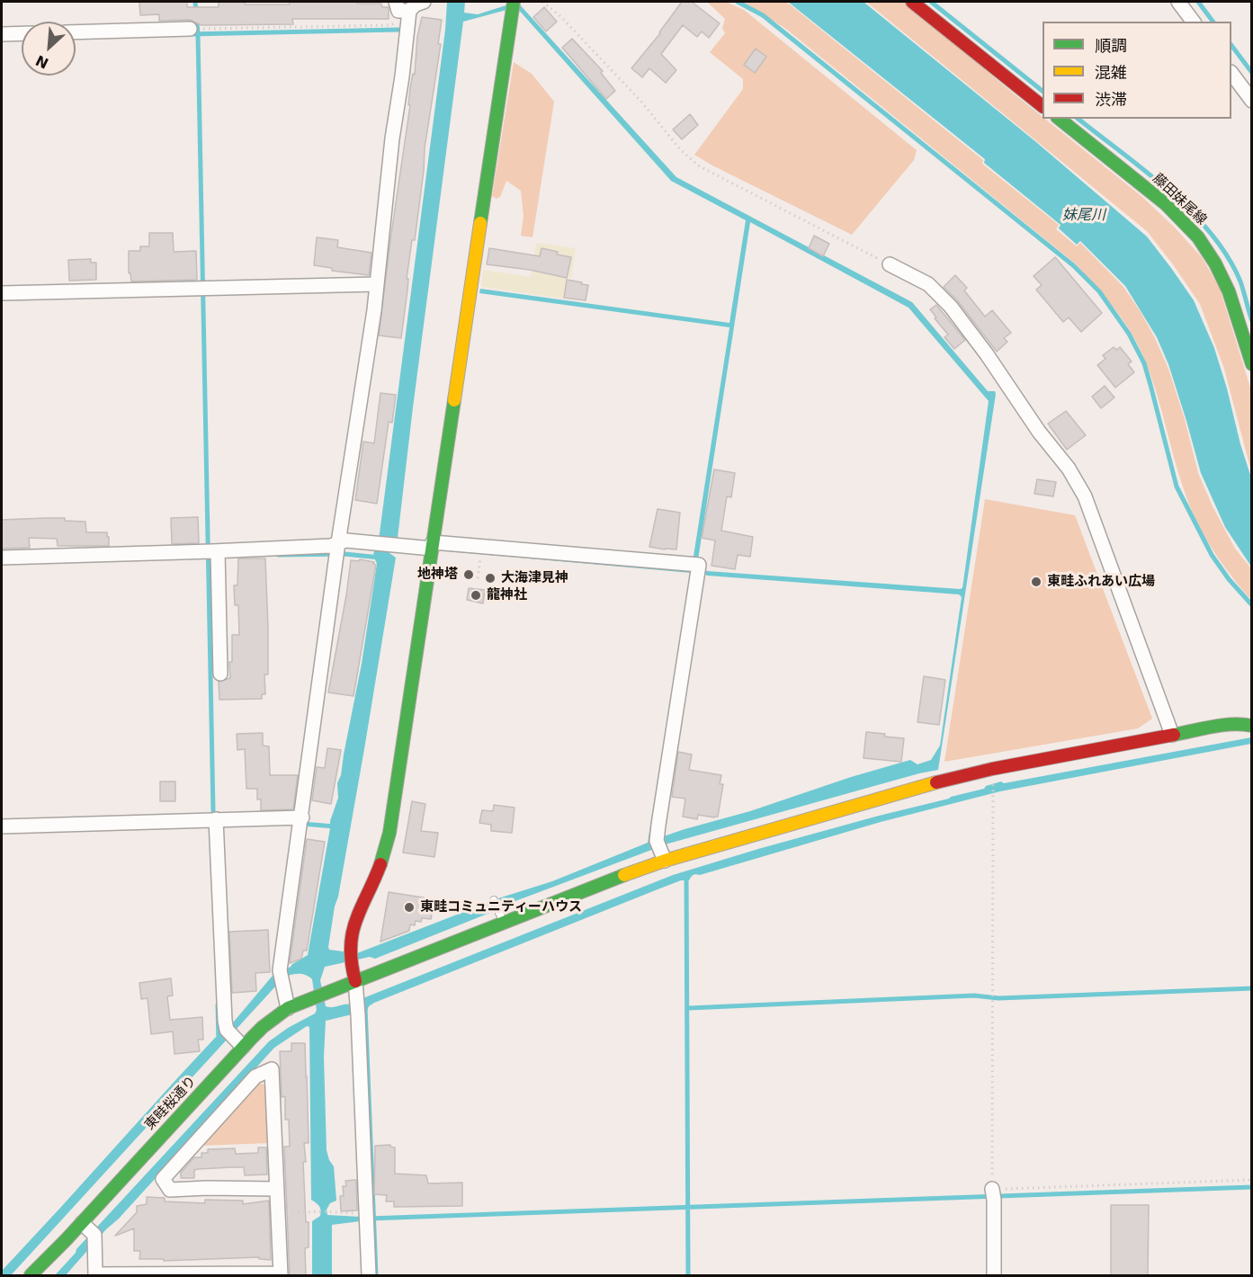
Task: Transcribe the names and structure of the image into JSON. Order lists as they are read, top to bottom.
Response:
{
  "streets": {
    "street": ["藤田妹尾線", "東畦桜通り"]
  },
  "water": ["妹尾川"],
  "places": [
    "地神塔",
    "大海津見神",
    "東畦ふれあい広場",
    "龍神社",
    "東畦コミュニティーハウス"
  ],
  "legend": ["順調", "混雑", "渋滞"],
  "north": "bottom left"
}
